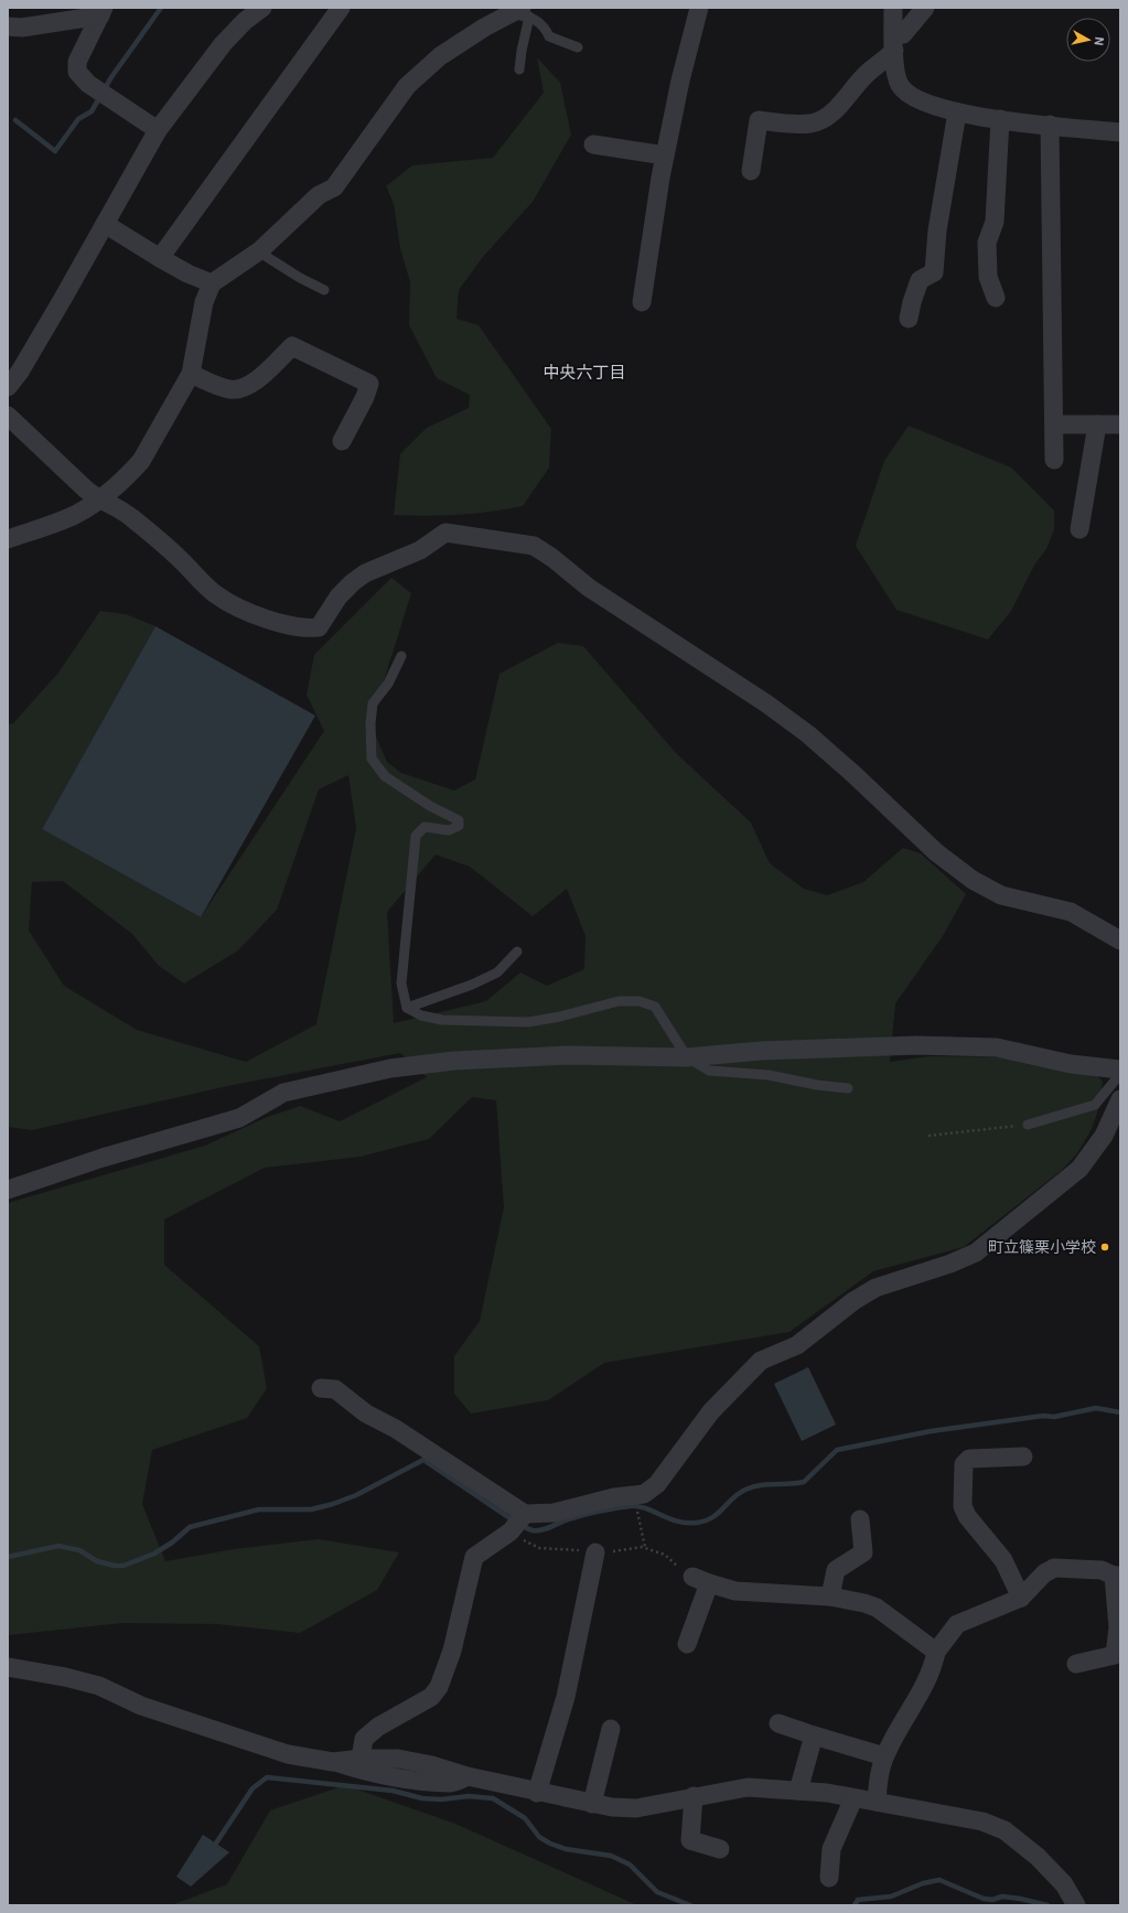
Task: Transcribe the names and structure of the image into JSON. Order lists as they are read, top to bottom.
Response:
{
  "districts": ["中央六丁目"],
  "places": ["町立篠栗小学校"],
  "north": "right"
}
